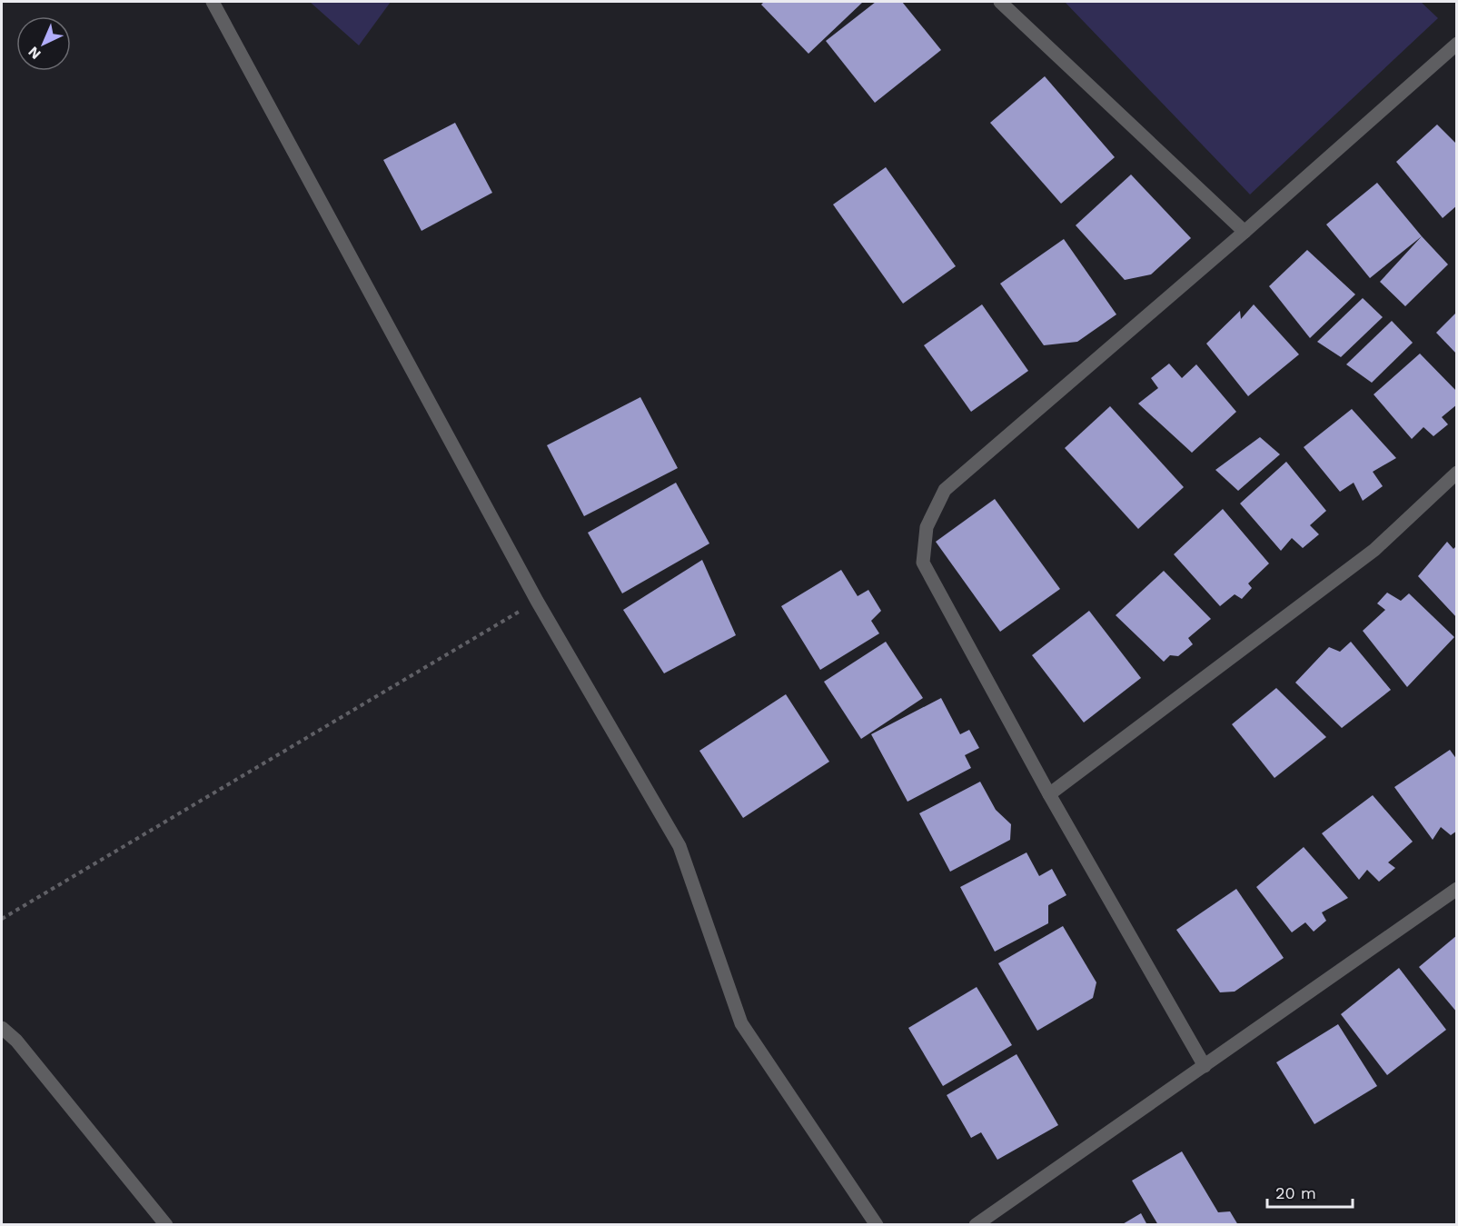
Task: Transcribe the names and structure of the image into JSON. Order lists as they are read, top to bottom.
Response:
{
  "scale_bar": "20 m",
  "north": "bottom left"
}
